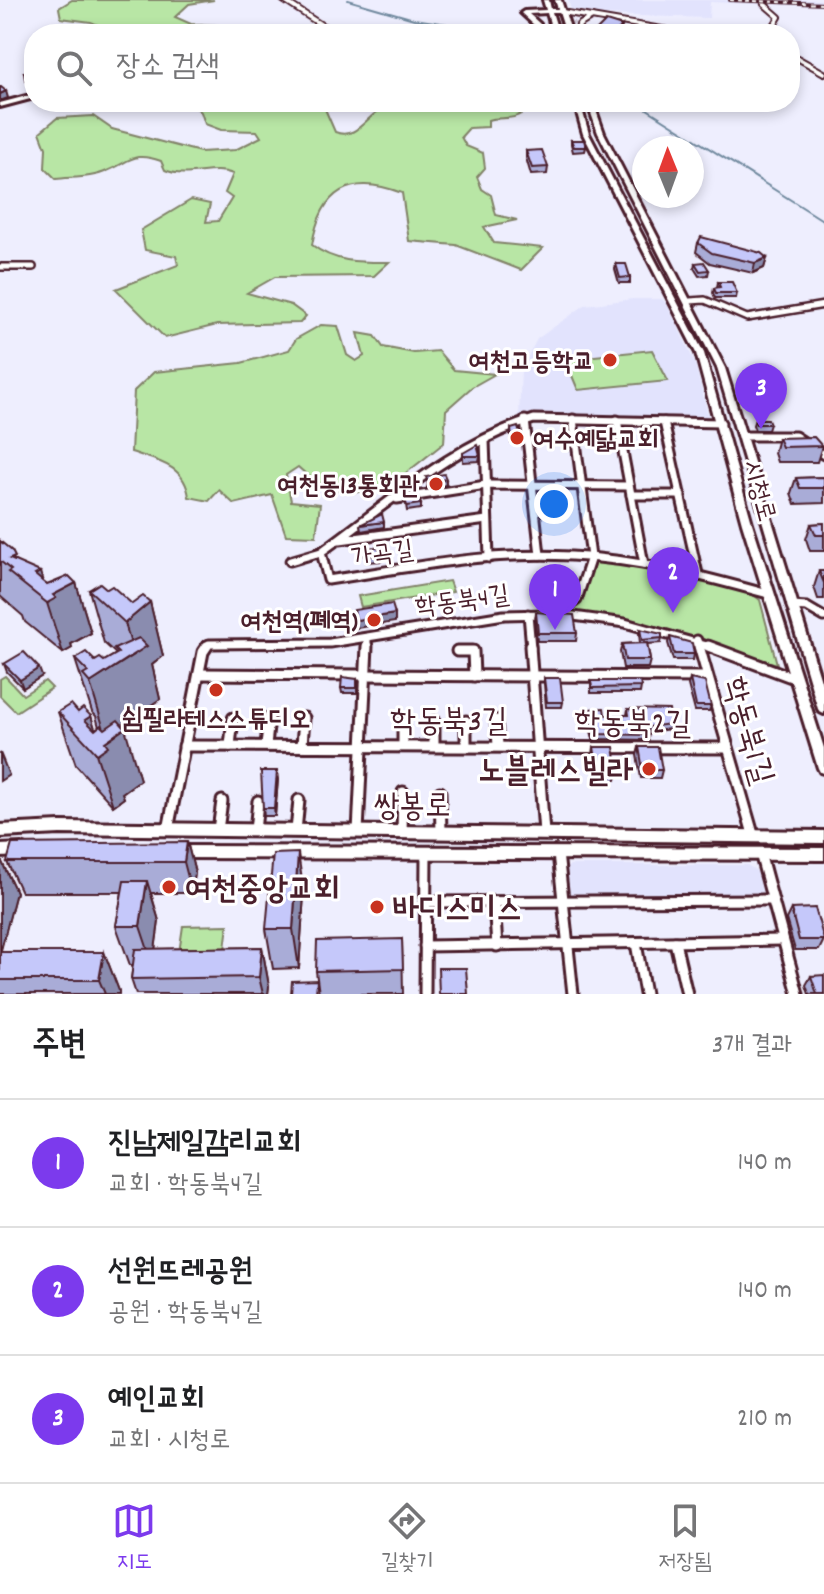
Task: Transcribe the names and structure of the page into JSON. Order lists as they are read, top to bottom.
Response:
{
  "streets": {
    "street": [
      "시청로",
      "가곡길",
      "학동북4길",
      "학동북3길",
      "학동북2길",
      "학동북1길",
      "쌍봉로"
    ]
  },
  "crossings": [
    ["시청로", "가곡길"],
    ["시청로", "학동북4길"],
    ["학동북4길", "학동북3길"],
    ["학동북4길", "학동북2길"],
    ["학동북4길", "학동북1길"],
    ["학동북4길", "쌍봉로"],
    ["학동북3길", "학동북2길"],
    ["학동북3길", "쌍봉로"],
    ["학동북2길", "학동북1길"],
    ["학동북2길", "쌍봉로"],
    ["학동북1길", "쌍봉로"]
  ],
  "places": [
    "여천고등학교",
    "여수예닮교회",
    "여천동13통회관",
    "여천역(폐역)",
    "쉼필라테스스튜디오",
    "노블레스빌라",
    "여천중앙교회",
    "바디스미스"
  ],
  "north": "top",
  "page": {
    "search": "장소 검색",
    "pins": ["3", "2", "1"],
    "heading": ["주변", "3개 결과"],
    "list": [
      {
        "mark": "1",
        "name": "진남제일감리교회",
        "note": "교회 · 학동북4길",
        "value": "140 m"
      },
      {
        "mark": "2",
        "name": "선원뜨레공원",
        "note": "공원 · 학동북4길",
        "value": "140 m"
      },
      {
        "mark": "3",
        "name": "예인교회",
        "note": "교회 · 시청로",
        "value": "210 m"
      }
    ],
    "nav": ["지도", "길찾기", "저장됨"]
  }
}
